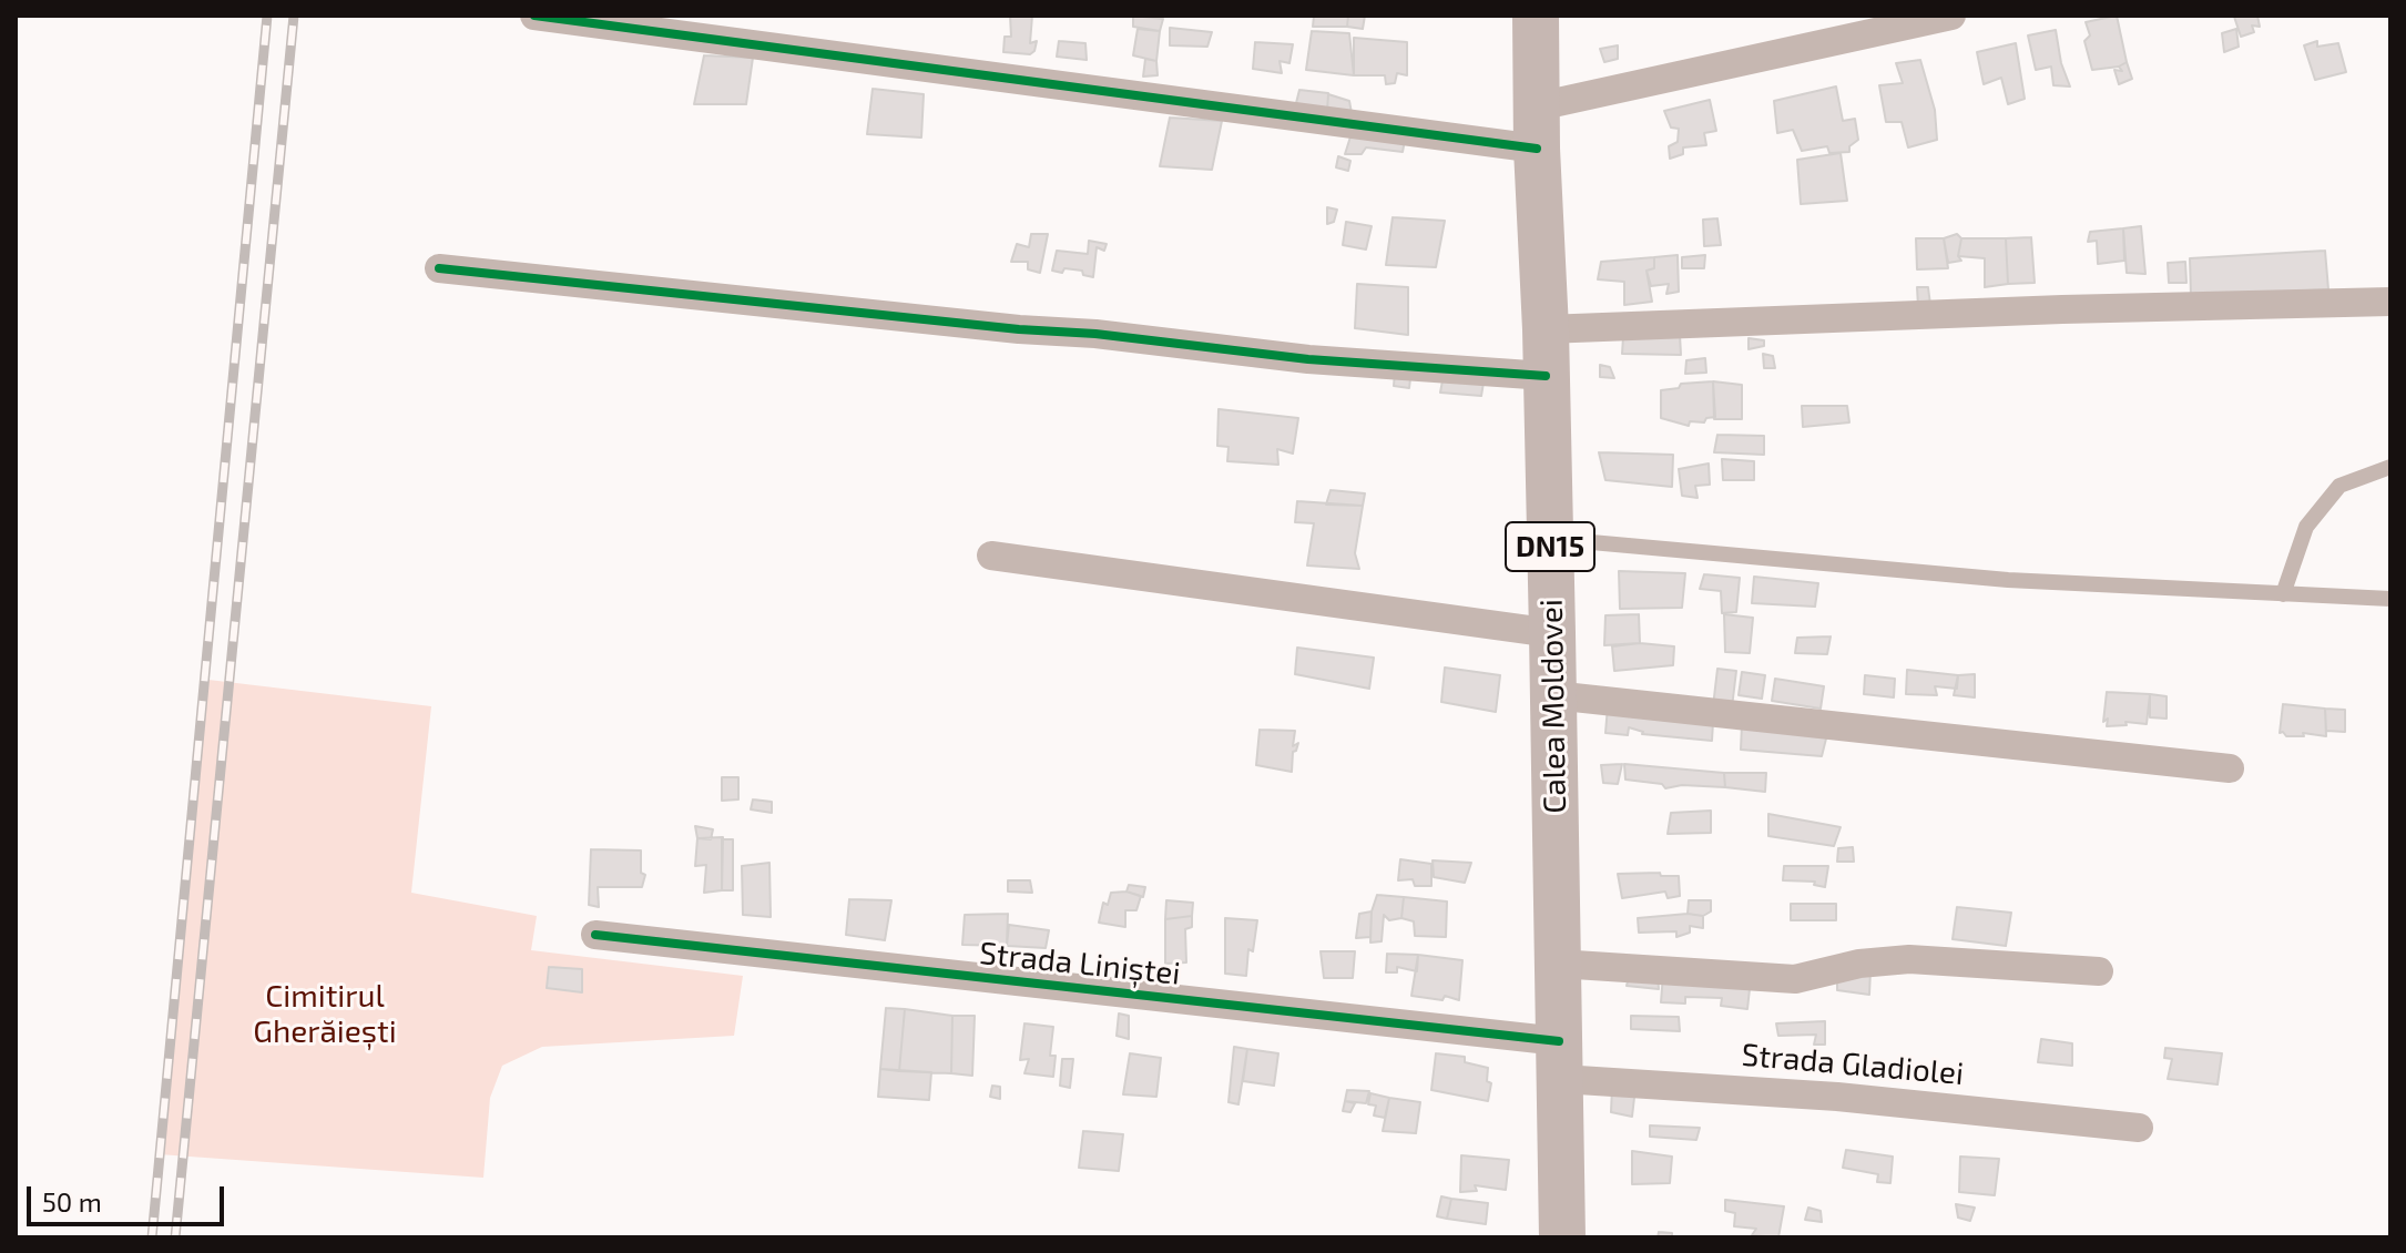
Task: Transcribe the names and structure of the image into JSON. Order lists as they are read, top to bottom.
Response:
{
  "streets": {
    "main road": ["DN15", "Calea Moldovei"],
    "street": ["Strada Liniștei", "Strada Gladiolei"]
  },
  "crossings": [
    ["Calea Moldovei", "Strada Liniștei"],
    ["Calea Moldovei", "Strada Gladiolei"],
    ["Strada Liniștei", "Strada Gladiolei"]
  ],
  "parks": ["Cimitirul Gherăiești"],
  "scale_bar": "50 m"
}
